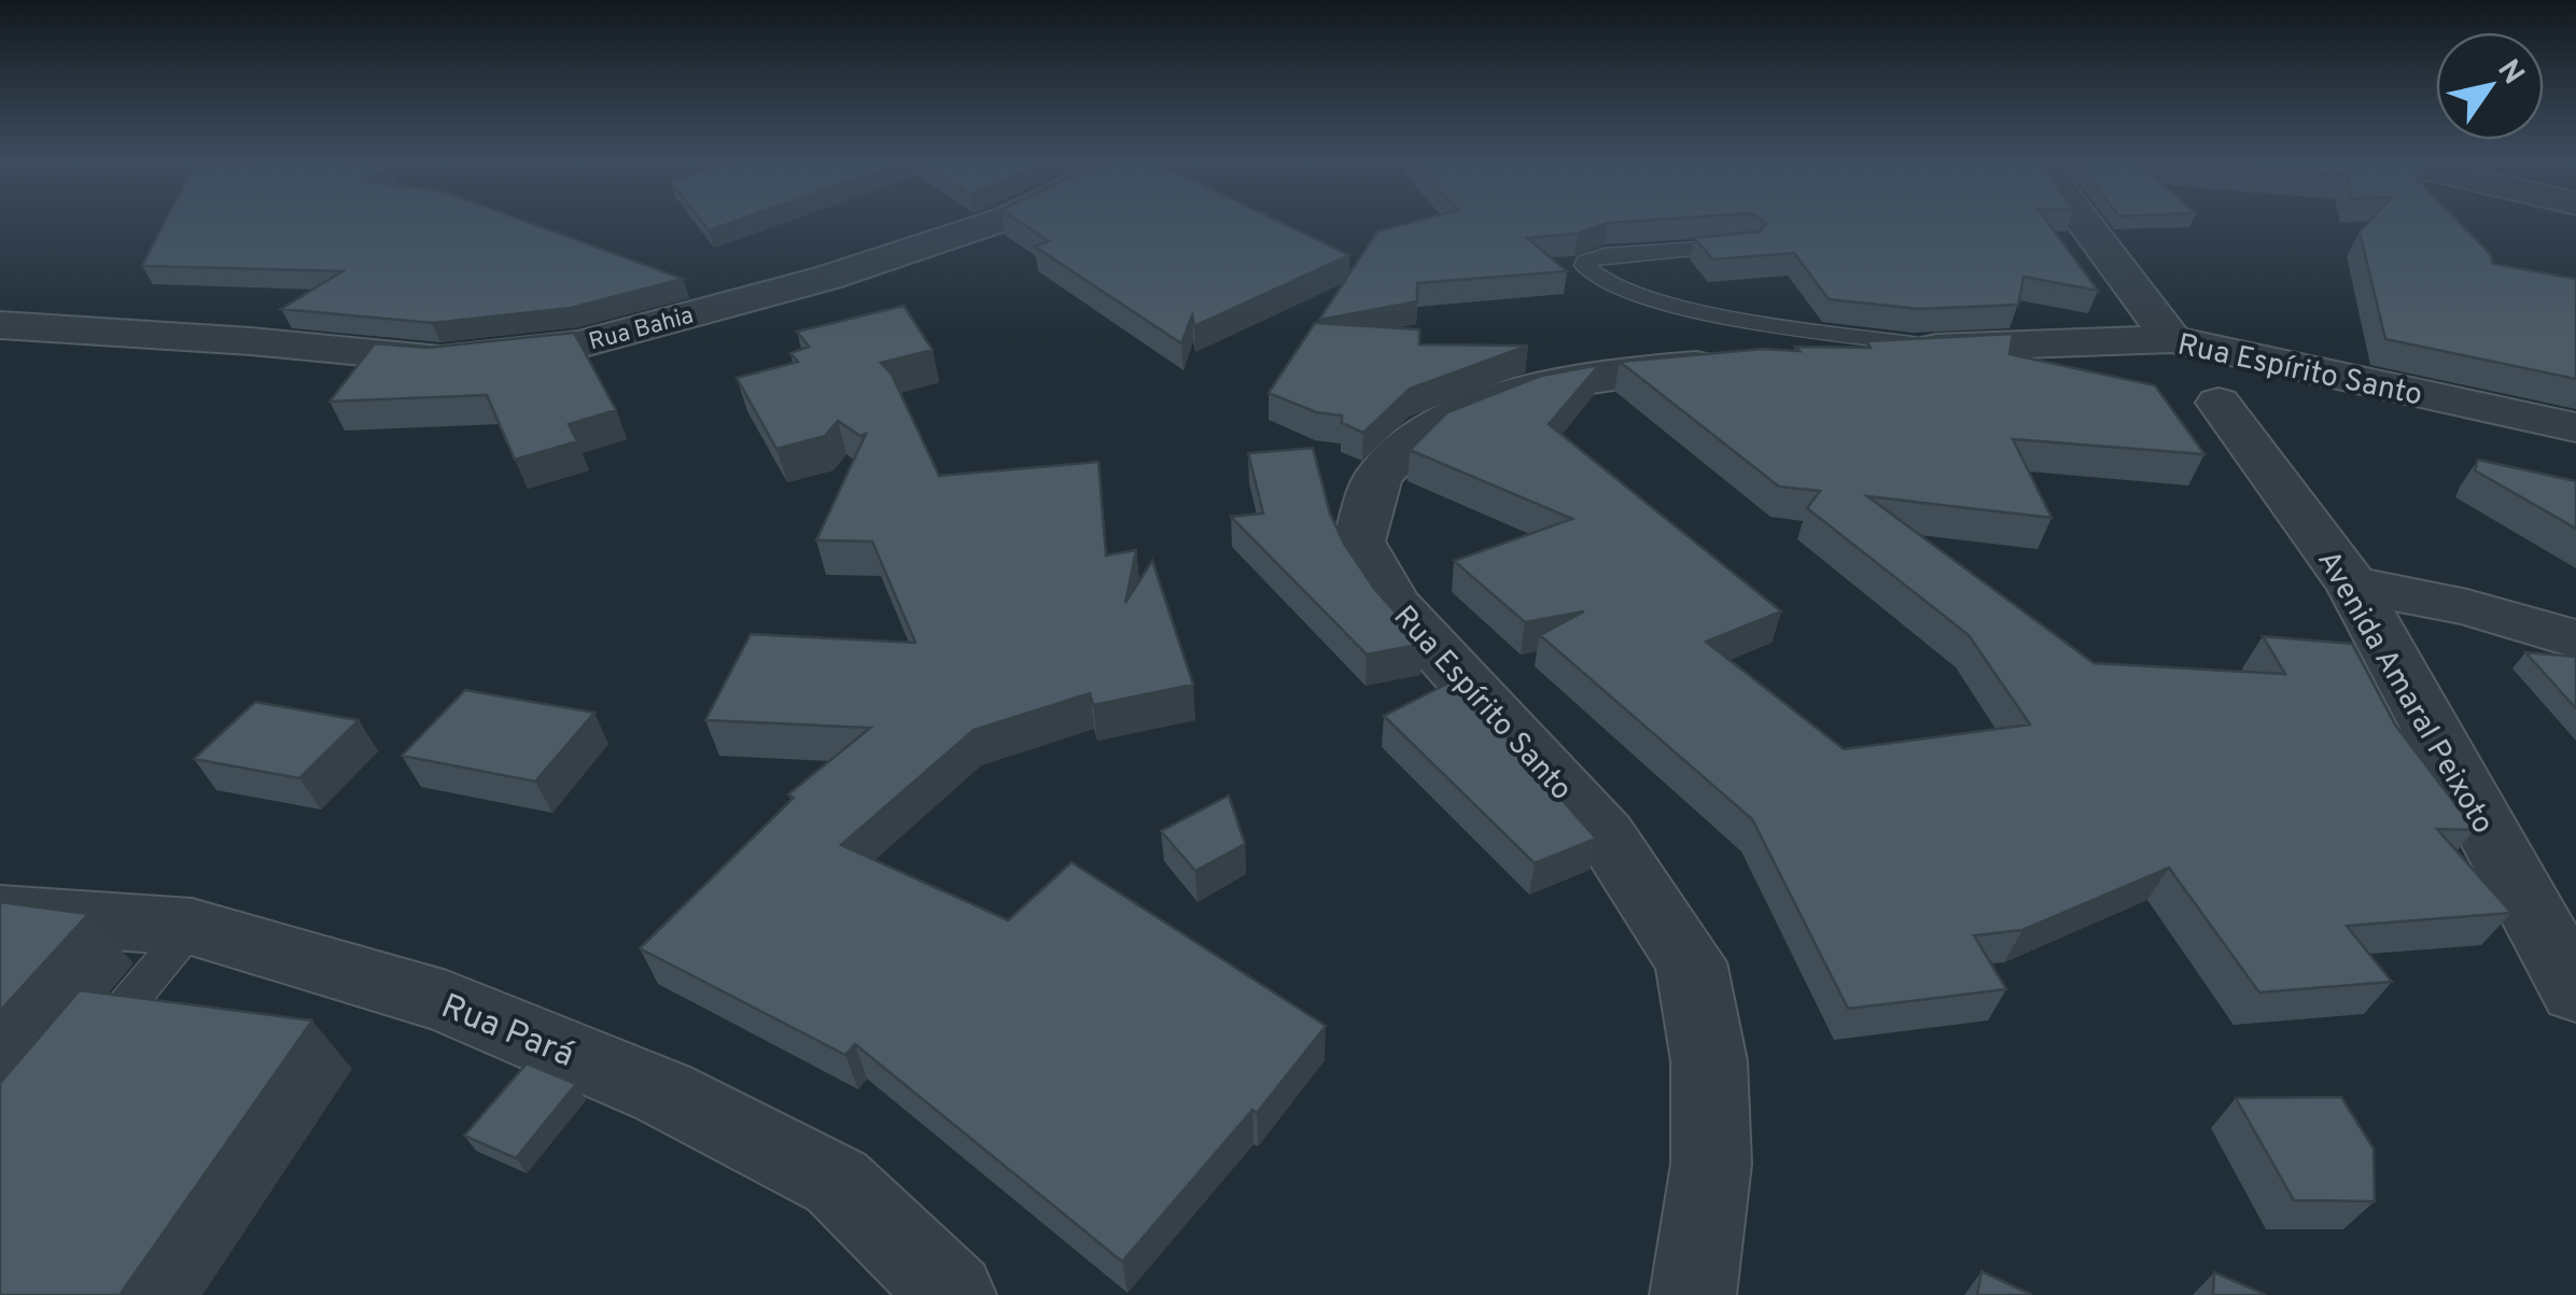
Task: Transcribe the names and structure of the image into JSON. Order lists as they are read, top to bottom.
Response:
{
  "streets": {
    "street": [
      "Rua Bahia",
      "Rua Espírito Santo",
      "Avenida Amaral Peixoto",
      "Rua Pará"
    ]
  },
  "north": "top right"
}
